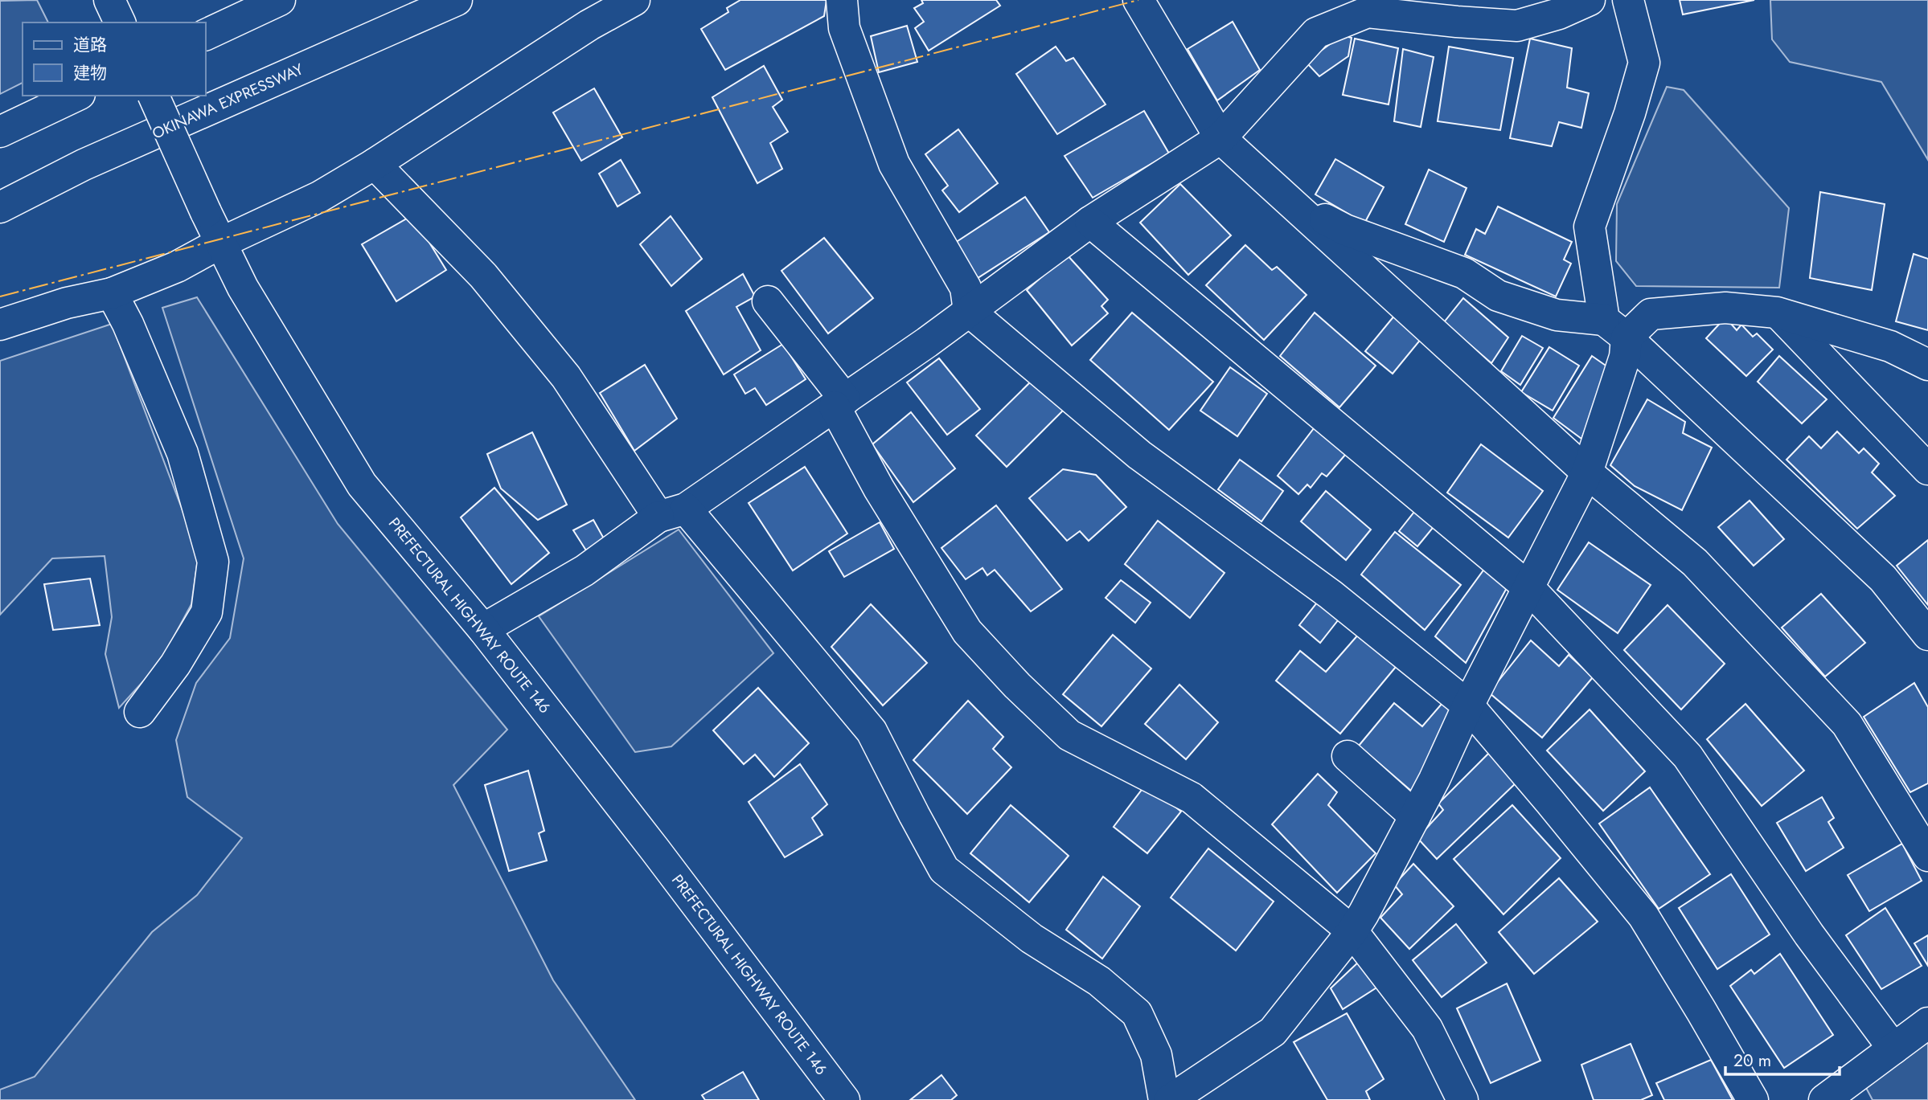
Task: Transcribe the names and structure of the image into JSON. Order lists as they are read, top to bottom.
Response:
{
  "streets": {
    "main road": ["OKINAWA EXPRESSWAY", "PREFECTURAL HIGHWAY ROUTE 146"]
  },
  "legend": ["道路", "建物"],
  "scale_bar": "20 m"
}
